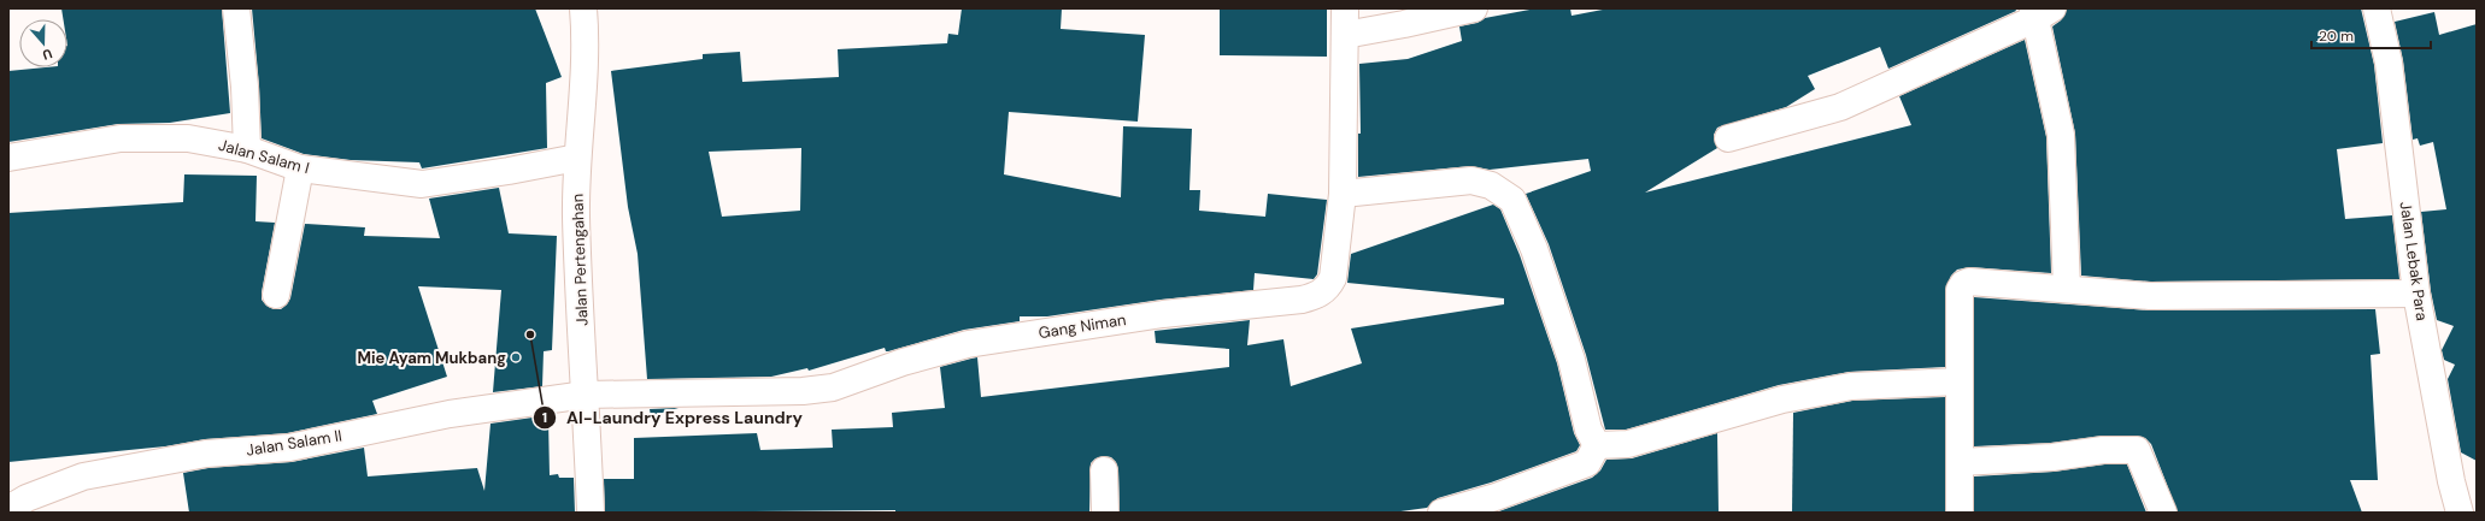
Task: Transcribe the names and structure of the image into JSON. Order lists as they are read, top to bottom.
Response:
{
  "streets": {
    "street": [
      "Jalan Salam I",
      "Jalan Pertengahan",
      "Jalan Lebak Para",
      "Gang Niman",
      "Jalan Salam II"
    ]
  },
  "crossings": [
    ["Jalan Salam I", "Jalan Pertengahan"],
    ["Jalan Pertengahan", "Gang Niman"],
    ["Jalan Pertengahan", "Jalan Salam II"],
    ["Gang Niman", "Jalan Salam II"]
  ],
  "places": ["Al-Laundry Express Laundry", "Mie Ayam Mukbang"],
  "scale_bar": "20 m",
  "north": "bottom"
}
